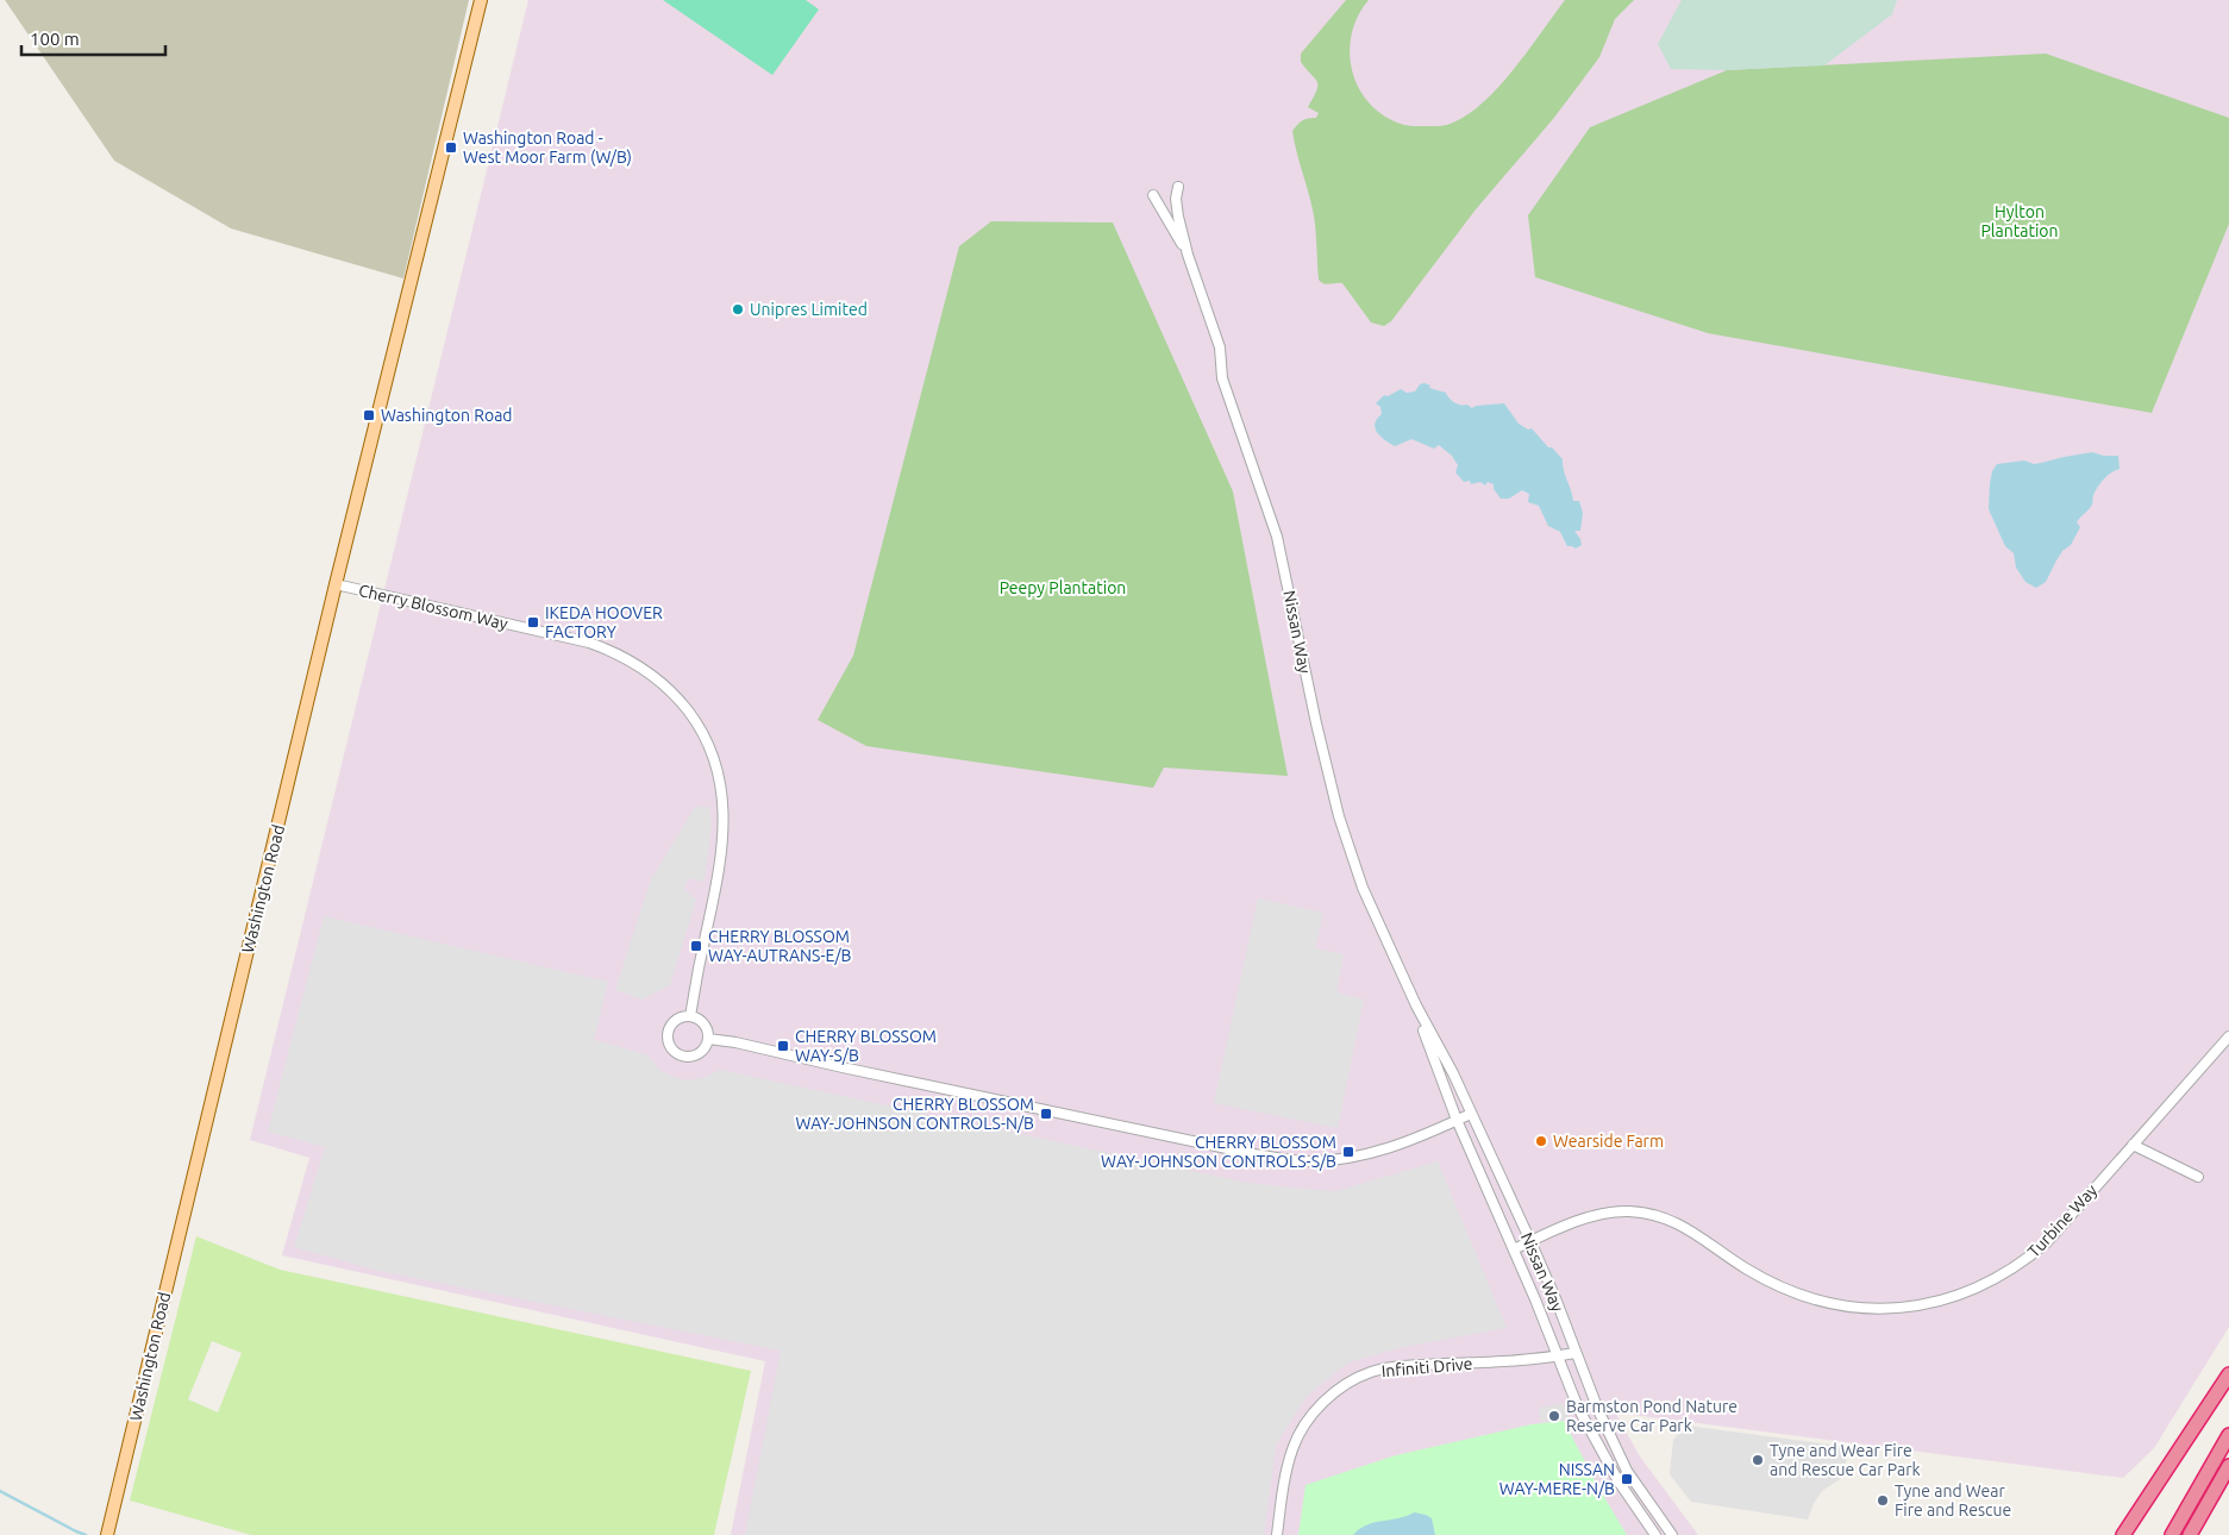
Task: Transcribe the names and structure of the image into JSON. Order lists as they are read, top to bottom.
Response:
{
  "streets": {
    "main road": ["Washington Road"],
    "street": [
      "Cherry Blossom Way",
      "Nissan Way",
      "Turbine Way",
      "Infiniti Drive"
    ]
  },
  "crossings": [
    ["Cherry Blossom Way", "Washington Road"],
    ["Nissan Way", "Turbine Way"],
    ["Nissan Way", "Infiniti Drive"]
  ],
  "parks": ["Hylton Plantation", "Peepy Plantation"],
  "places": {
    "transit": [
      "Washington Road - West Moor Farm (W/B)",
      "Washington Road",
      "IKEDA HOOVER FACTORY",
      "CHERRY BLOSSOM WAY-AUTRANS-E/B",
      "CHERRY BLOSSOM WAY-S/B",
      "CHERRY BLOSSOM WAY-JOHNSON CONTROLS-N/B",
      "CHERRY BLOSSOM WAY-JOHNSON CONTROLS-S/B",
      "NISSAN WAY-MERE-N/B"
    ],
    "other": [
      "Unipres Limited",
      "Wearside Farm",
      "Barmston Pond Nature Reserve Car Park",
      "Tyne and Wear Fire and Rescue Car Park",
      "Tyne and Wear Fire and Rescue"
    ]
  },
  "scale_bar": "100 m"
}
